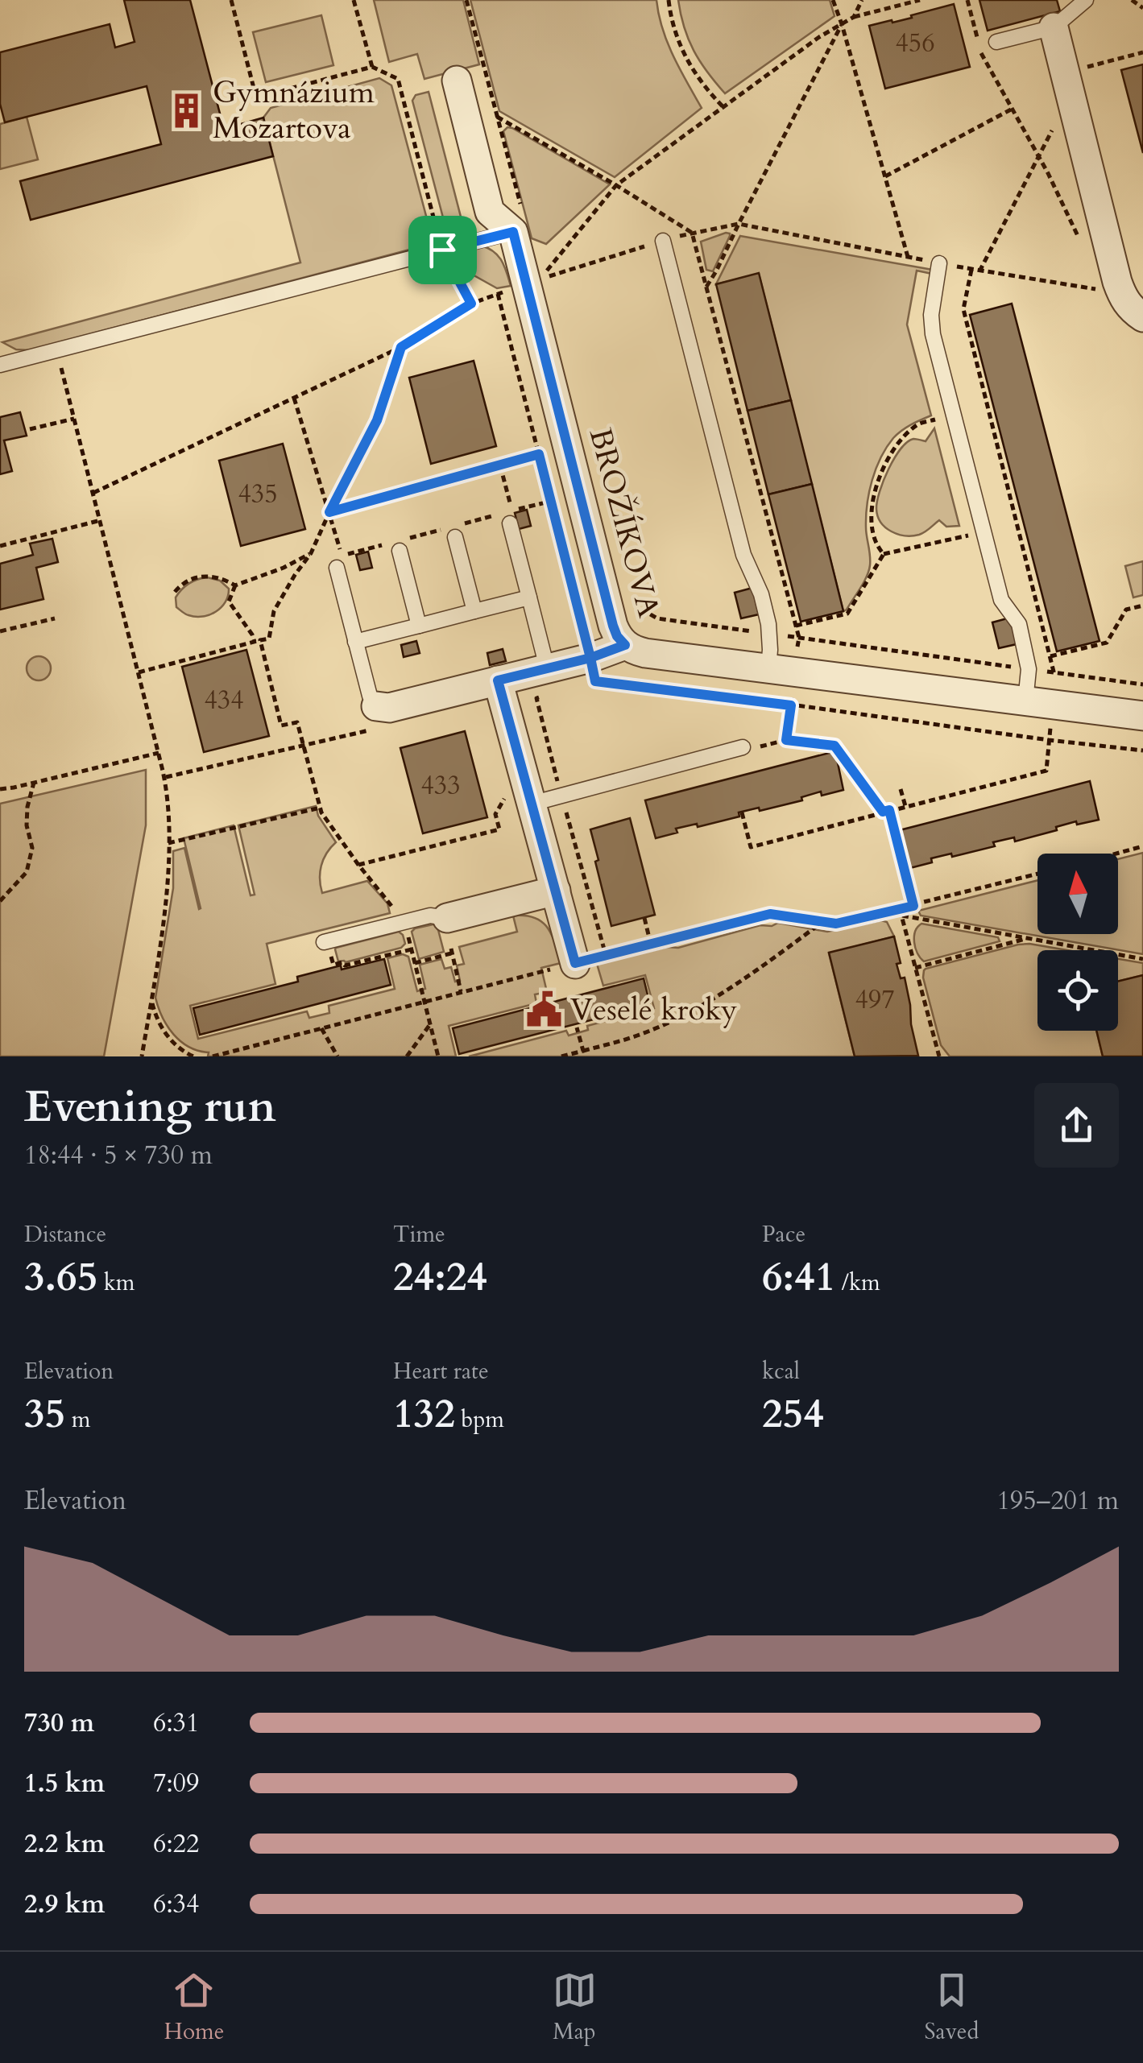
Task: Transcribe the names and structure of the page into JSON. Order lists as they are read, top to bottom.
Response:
{
  "streets": {
    "street": ["BROŽÍKOVA"]
  },
  "places": {
    "building": ["Gymnázium Mozartova"],
    "public building": ["Veselé kroky"]
  },
  "house_numbers": [
    "456",
    "435",
    "434",
    "433",
    "497"
  ],
  "north": "top",
  "page": {
    "heading": ["Evening run", "18:44 · 5 × 730 m"],
    "stats": [
      ["Distance", "3.65 km"],
      ["Time", "24:24"],
      ["Pace", "6:41 /km"],
      ["Elevation", "35 m"],
      ["Heart rate", "132 bpm"],
      ["kcal", "254"]
    ],
    "chart": ["Elevation", "195–201 m"],
    "list": [
      {
        "name": "730 m",
        "note": "6:31"
      },
      {
        "name": "1.5 km",
        "note": "7:09"
      },
      {
        "name": "2.2 km",
        "note": "6:22"
      },
      {
        "name": "2.9 km",
        "note": "6:34"
      }
    ],
    "tabs": ["Home", "Map", "Saved"]
  }
}
